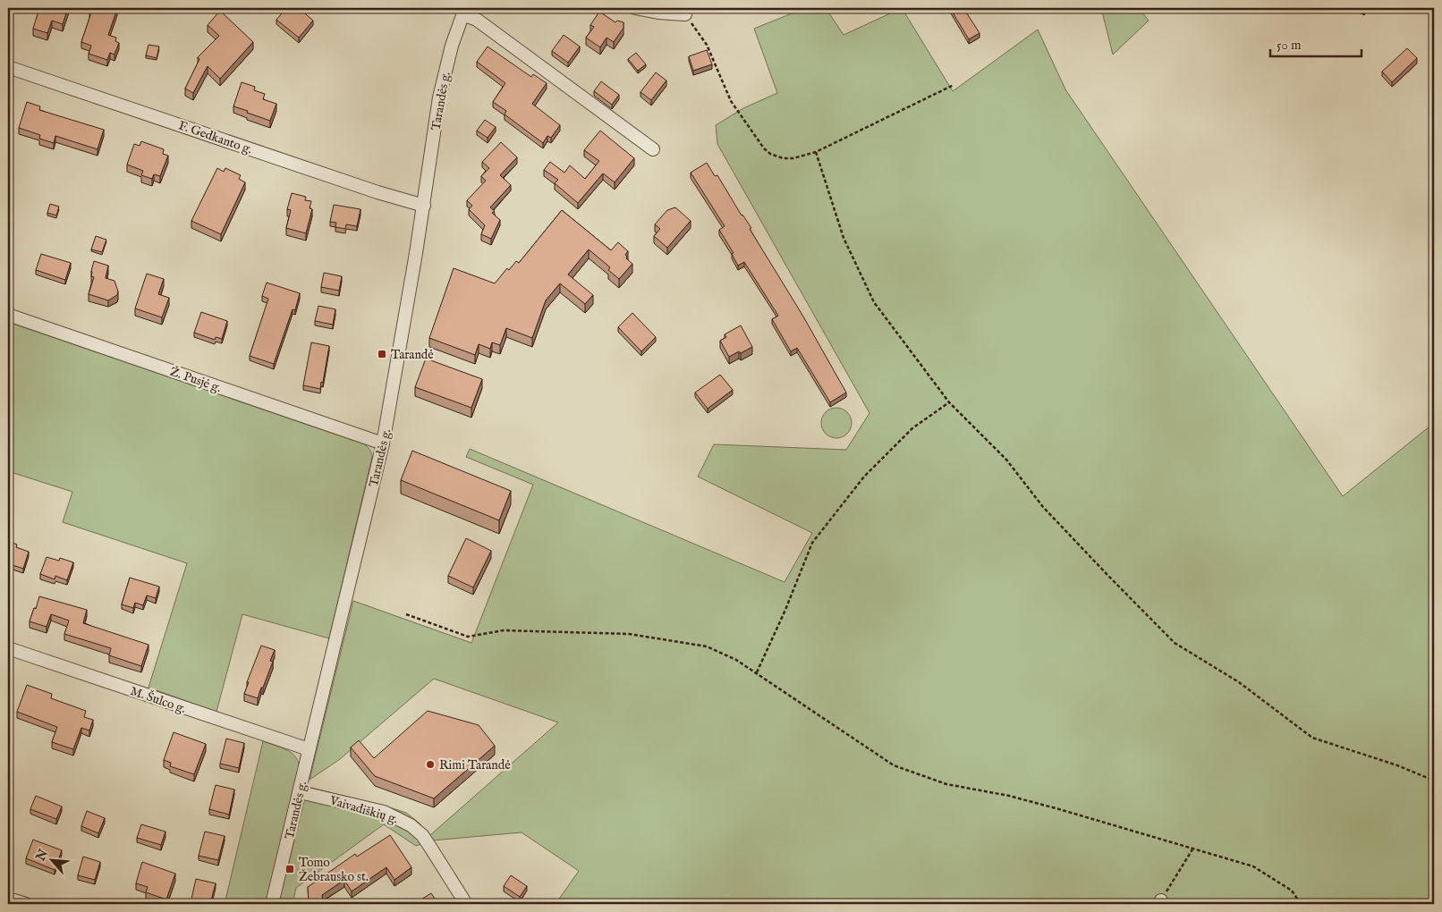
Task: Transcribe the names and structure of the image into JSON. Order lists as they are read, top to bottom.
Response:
{
  "streets": {
    "street": [
      "Tarandės g.",
      "F. Gedkanto g.",
      "Ž. Pusjė g.",
      "M. Šulco g.",
      "Vaivadiškių g."
    ]
  },
  "crossings": [
    ["Tarandės g.", "F. Gedkanto g."],
    ["Tarandės g.", "Ž. Pusjė g."],
    ["Tarandės g.", "M. Šulco g."],
    ["Tarandės g.", "Vaivadiškių g."]
  ],
  "places": {
    "transit": ["Tarandė", "Tomo Žebrausko st."],
    "other": ["Rimi Tarandė"]
  },
  "scale_bar": "50 m",
  "north": "top left"
}
